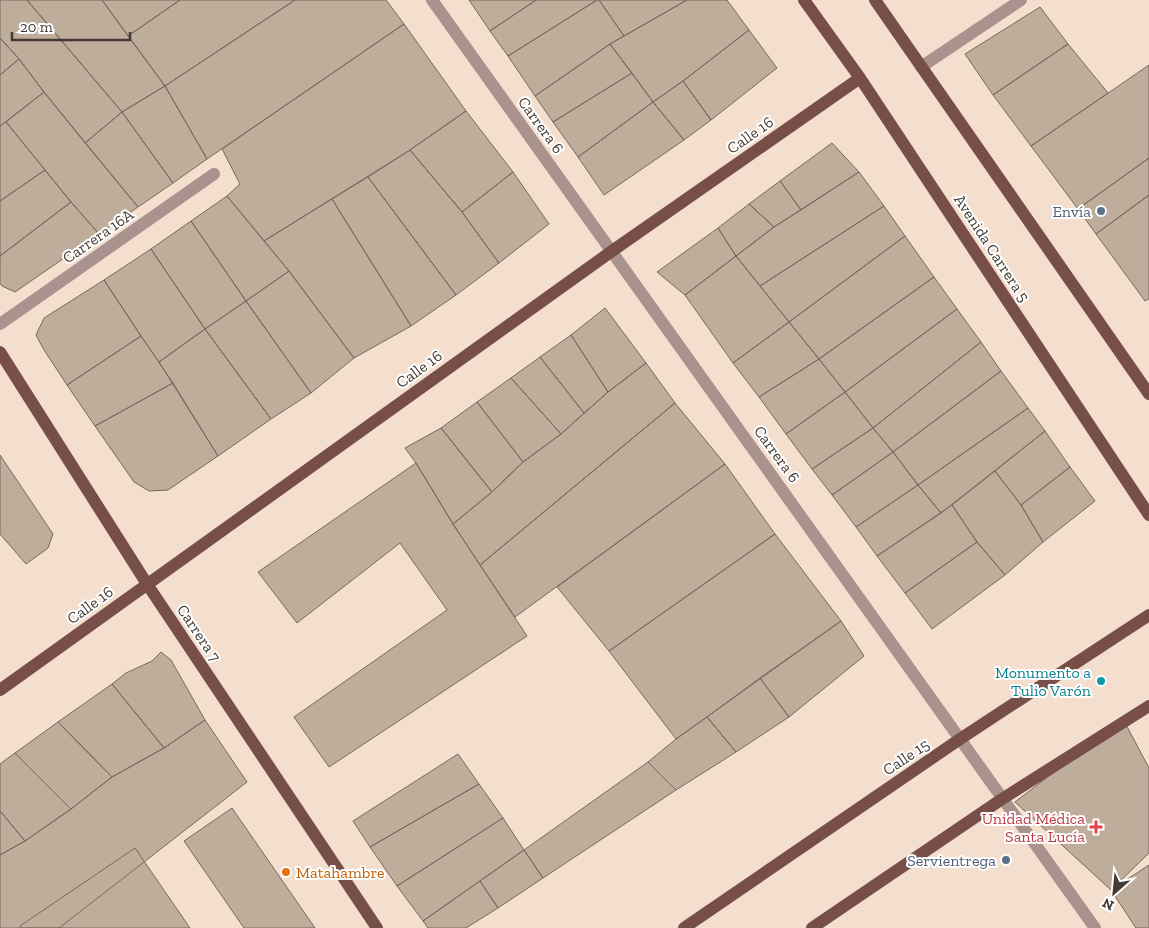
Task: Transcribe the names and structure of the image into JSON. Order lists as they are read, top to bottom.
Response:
{
  "streets": {
    "main road": [
      "Calle 16",
      "Avenida Carrera 5",
      "Carrera 7",
      "Calle 15"
    ],
    "street": ["Carrera 6", "Carrera 16A"]
  },
  "crossings": [
    ["Carrera 6", "Calle 16"],
    ["Carrera 6", "Calle 15"],
    ["Calle 16", "Avenida Carrera 5"],
    ["Calle 16", "Carrera 7"]
  ],
  "places": {
    "other": [
      "Envía",
      "Monumento a Tulio Varón",
      "Servientrega",
      "Matahambre"
    ],
    "health": ["Unidad Médica Santa Lucía"]
  },
  "scale_bar": "20 m",
  "north": "bottom left"
}
